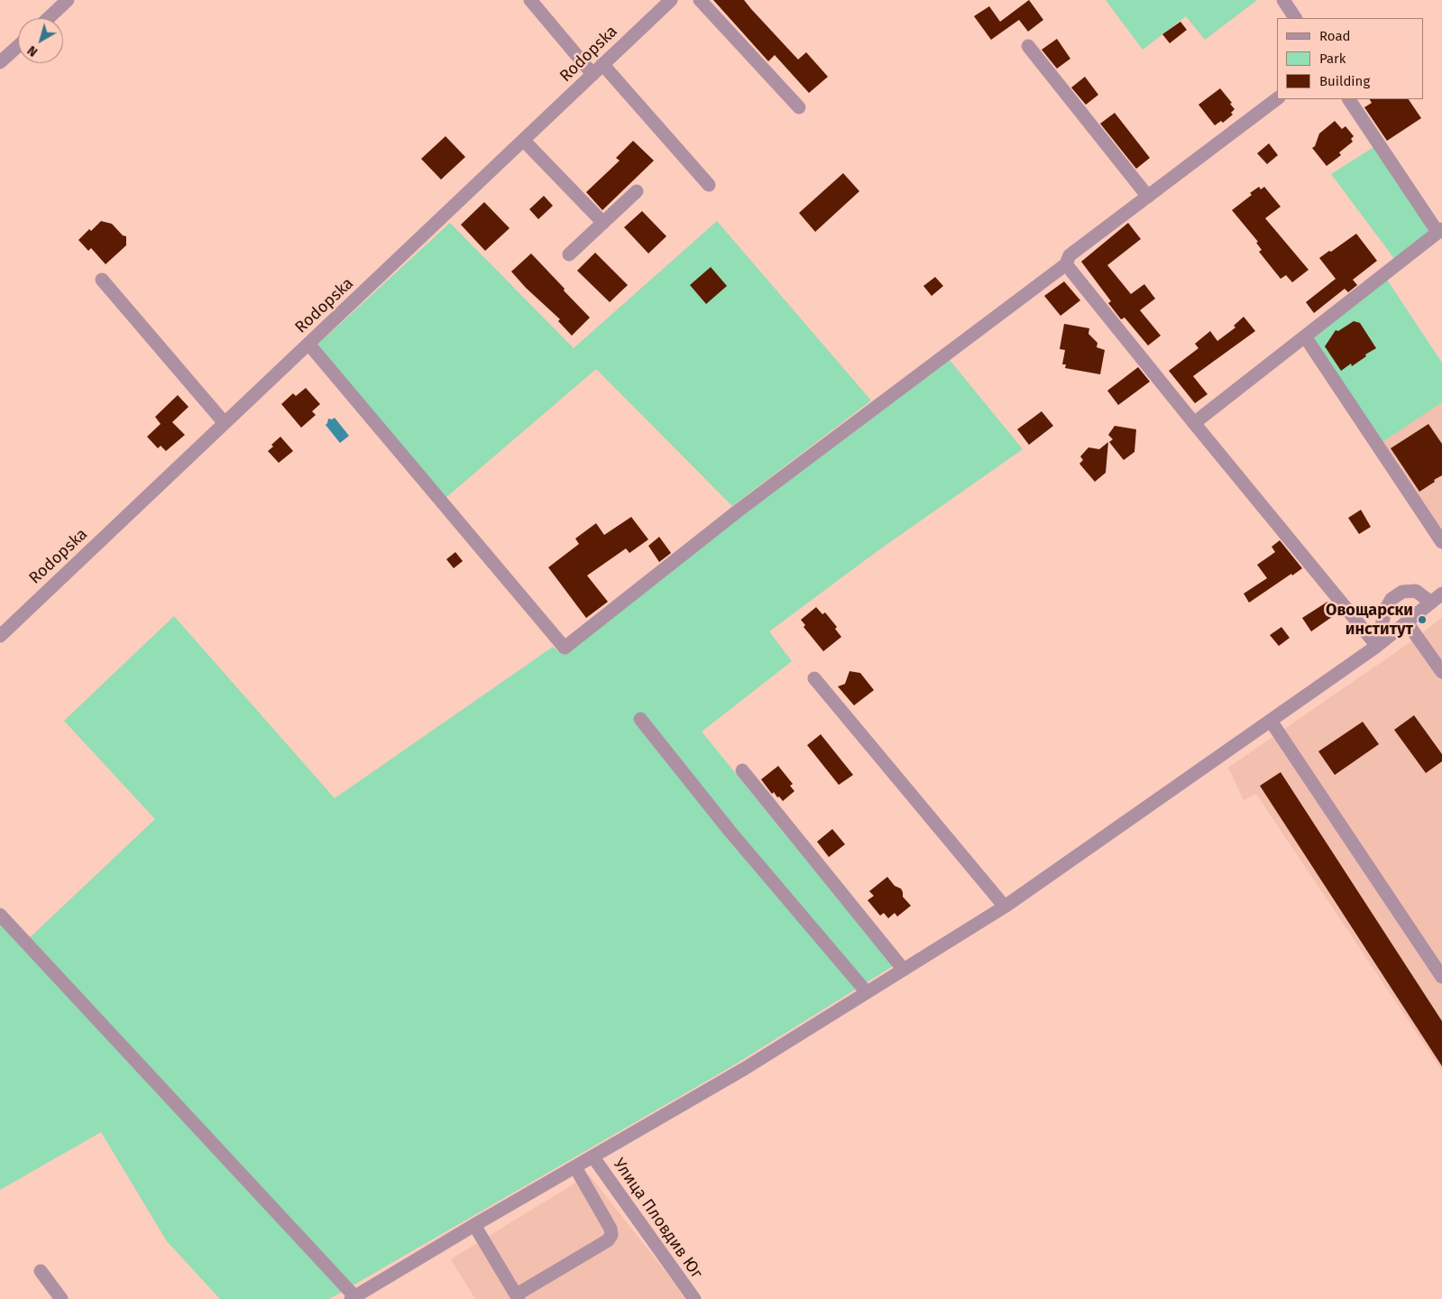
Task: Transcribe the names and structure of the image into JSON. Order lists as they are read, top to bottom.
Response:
{
  "streets": {
    "street": ["Rodopska", "Улица Пловдив Юг"]
  },
  "places": ["Овощарски институт"],
  "legend": ["Road", "Park", "Building"],
  "north": "bottom left"
}
